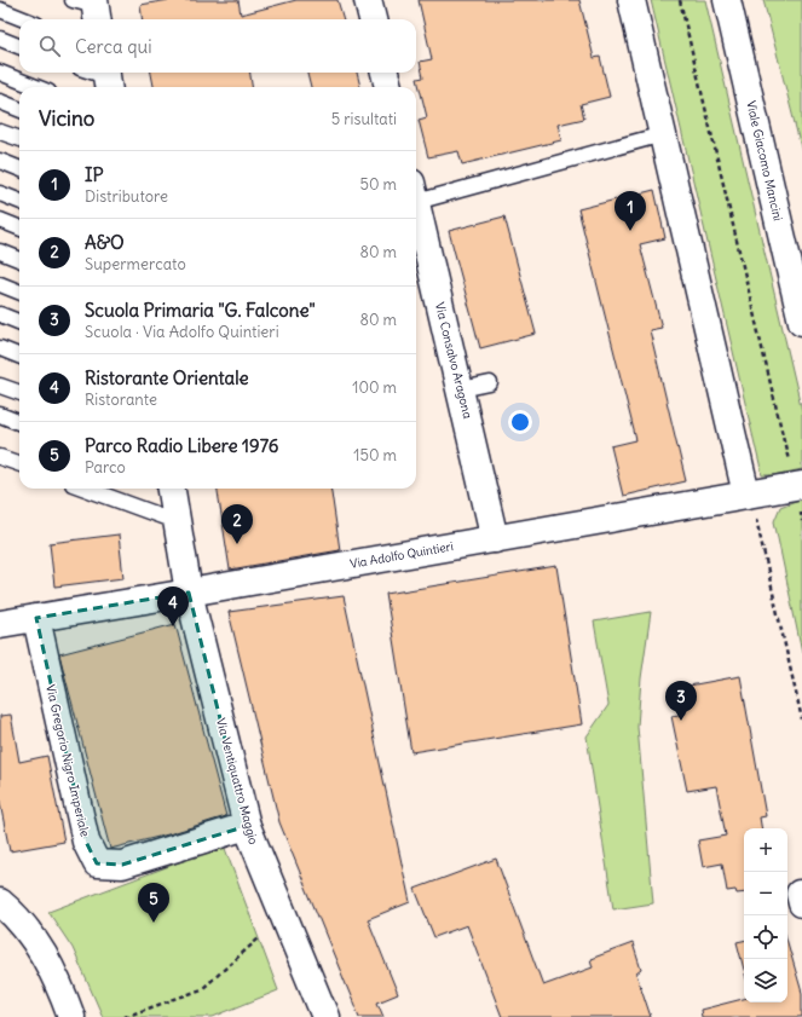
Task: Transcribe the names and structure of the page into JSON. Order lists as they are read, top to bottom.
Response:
{
  "streets": {
    "street": [
      "Viale Giacomo Mancini",
      "Via Consalvo Aragona",
      "Via Adolfo Quintieri",
      "Via Gregorio Nigro Imperiale",
      "Via Ventiquattro Maggio"
    ]
  },
  "crossings": [
    ["Via Consalvo Aragona", "Via Adolfo Quintieri"],
    ["Via Adolfo Quintieri", "Via Gregorio Nigro Imperiale"],
    ["Via Adolfo Quintieri", "Via Ventiquattro Maggio"],
    ["Via Gregorio Nigro Imperiale", "Via Ventiquattro Maggio"]
  ],
  "page": {
    "search": "Cerca qui",
    "heading": ["Vicino", "5 risultati"],
    "list": [
      {
        "mark": "1",
        "name": "IP",
        "note": "Distributore",
        "value": "50 m"
      },
      {
        "mark": "2",
        "name": "A&O",
        "note": "Supermercato",
        "value": "80 m"
      },
      {
        "mark": "3",
        "name": "Scuola Primaria \"G. Falcone\"",
        "note": "Scuola · Via Adolfo Quintieri",
        "value": "80 m"
      },
      {
        "mark": "4",
        "name": "Ristorante Orientale",
        "note": "Ristorante",
        "value": "100 m"
      },
      {
        "mark": "5",
        "name": "Parco Radio Libere 1976",
        "note": "Parco",
        "value": "150 m"
      }
    ],
    "pins": [
      "1",
      "2",
      "4",
      "3",
      "5"
    ],
    "map_buttons": ["+", "−"]
  }
}
